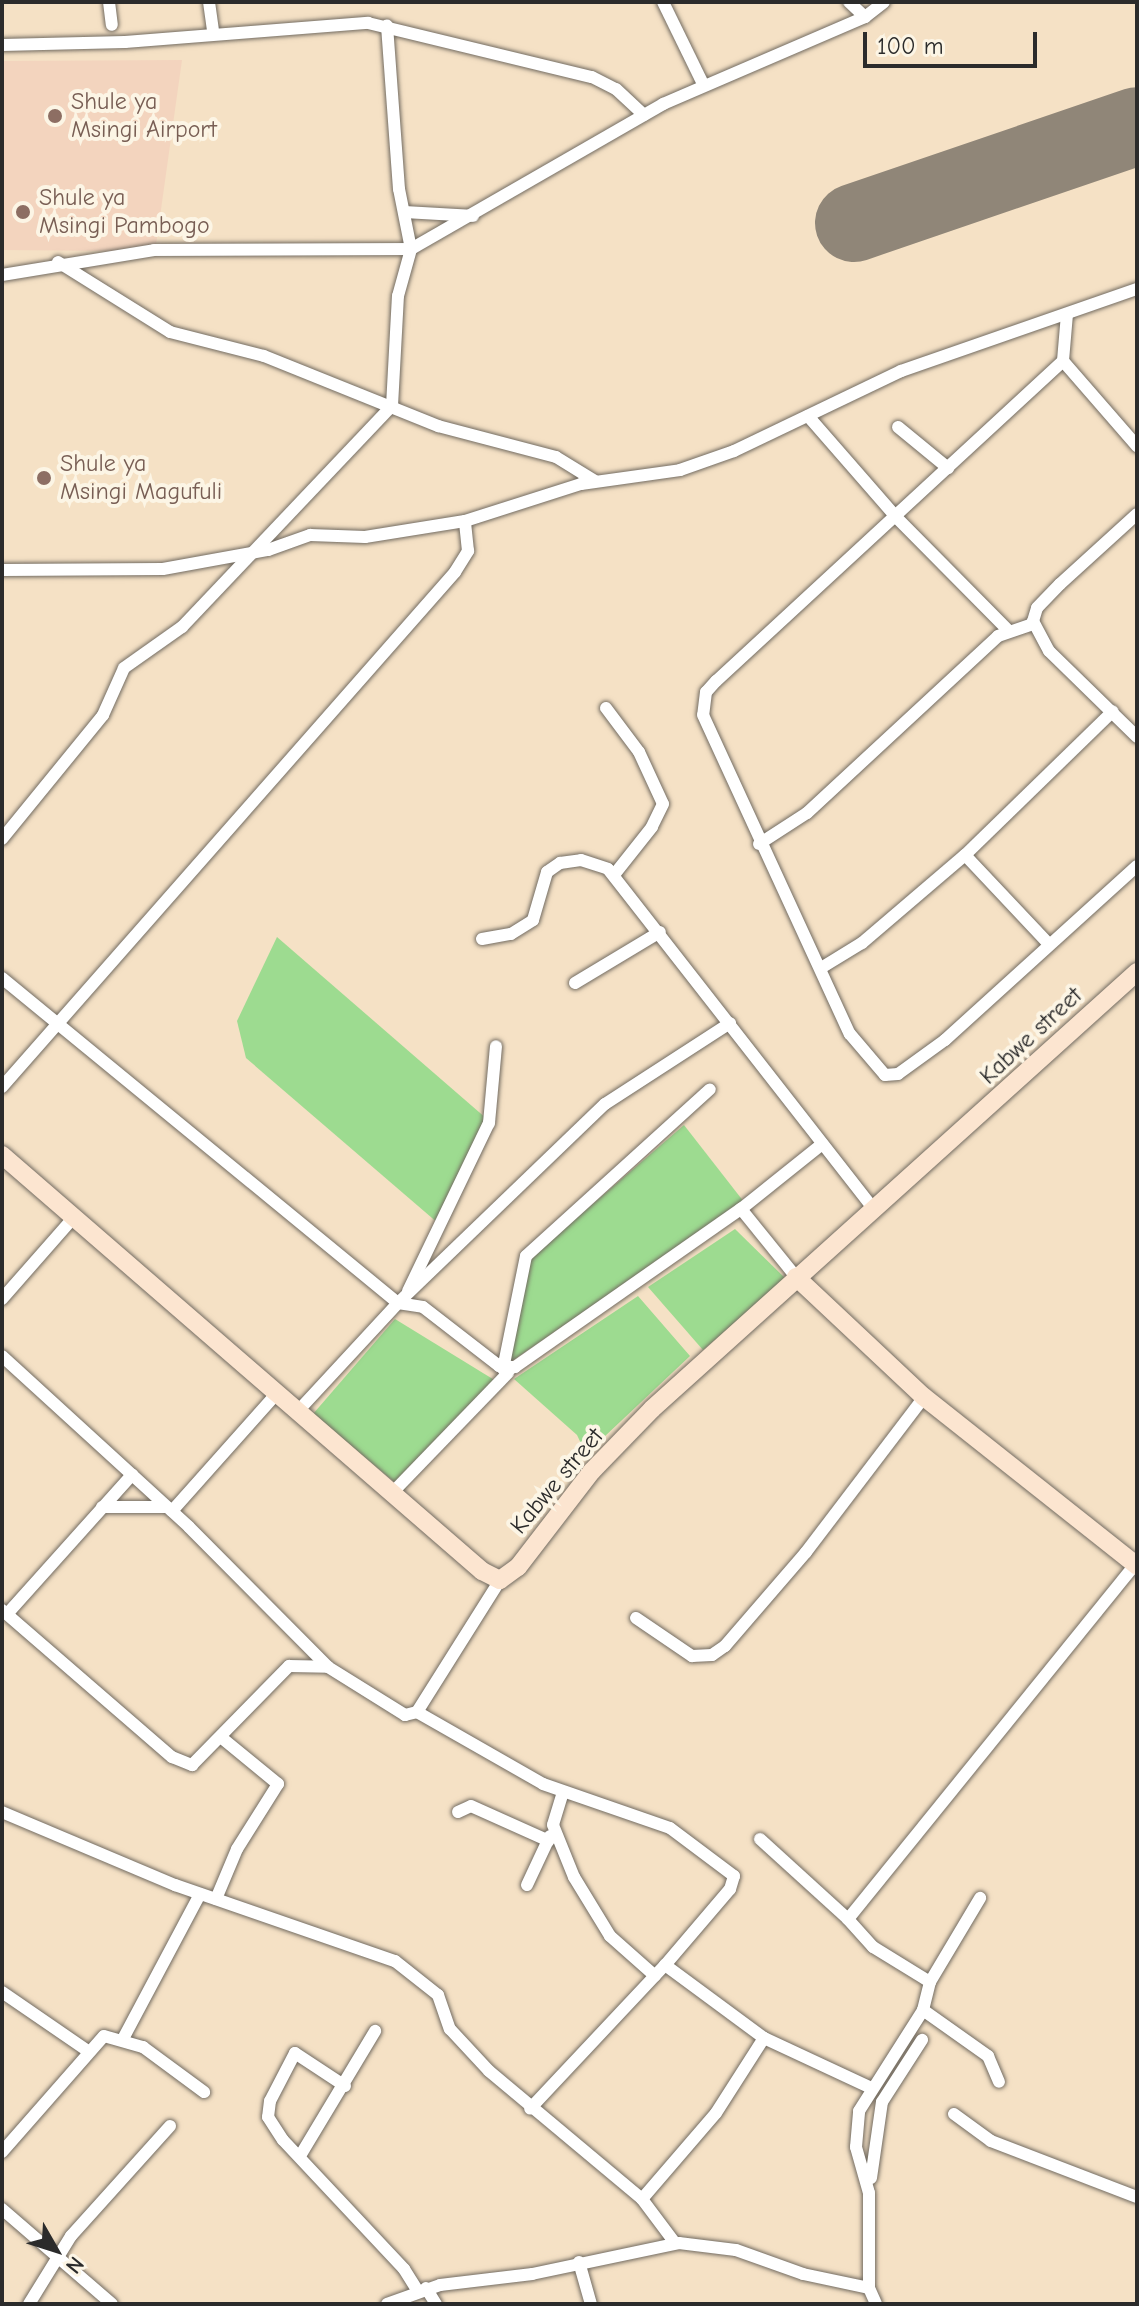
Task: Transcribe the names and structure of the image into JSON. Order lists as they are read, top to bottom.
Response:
{
  "streets": {
    "main road": ["Kabwe street"]
  },
  "places": ["Shule ya Msingi Airport", "Shule ya Msingi Pambogo", "Shule ya Msingi Magufuli"],
  "scale_bar": "100 m",
  "north": "bottom right"
}
